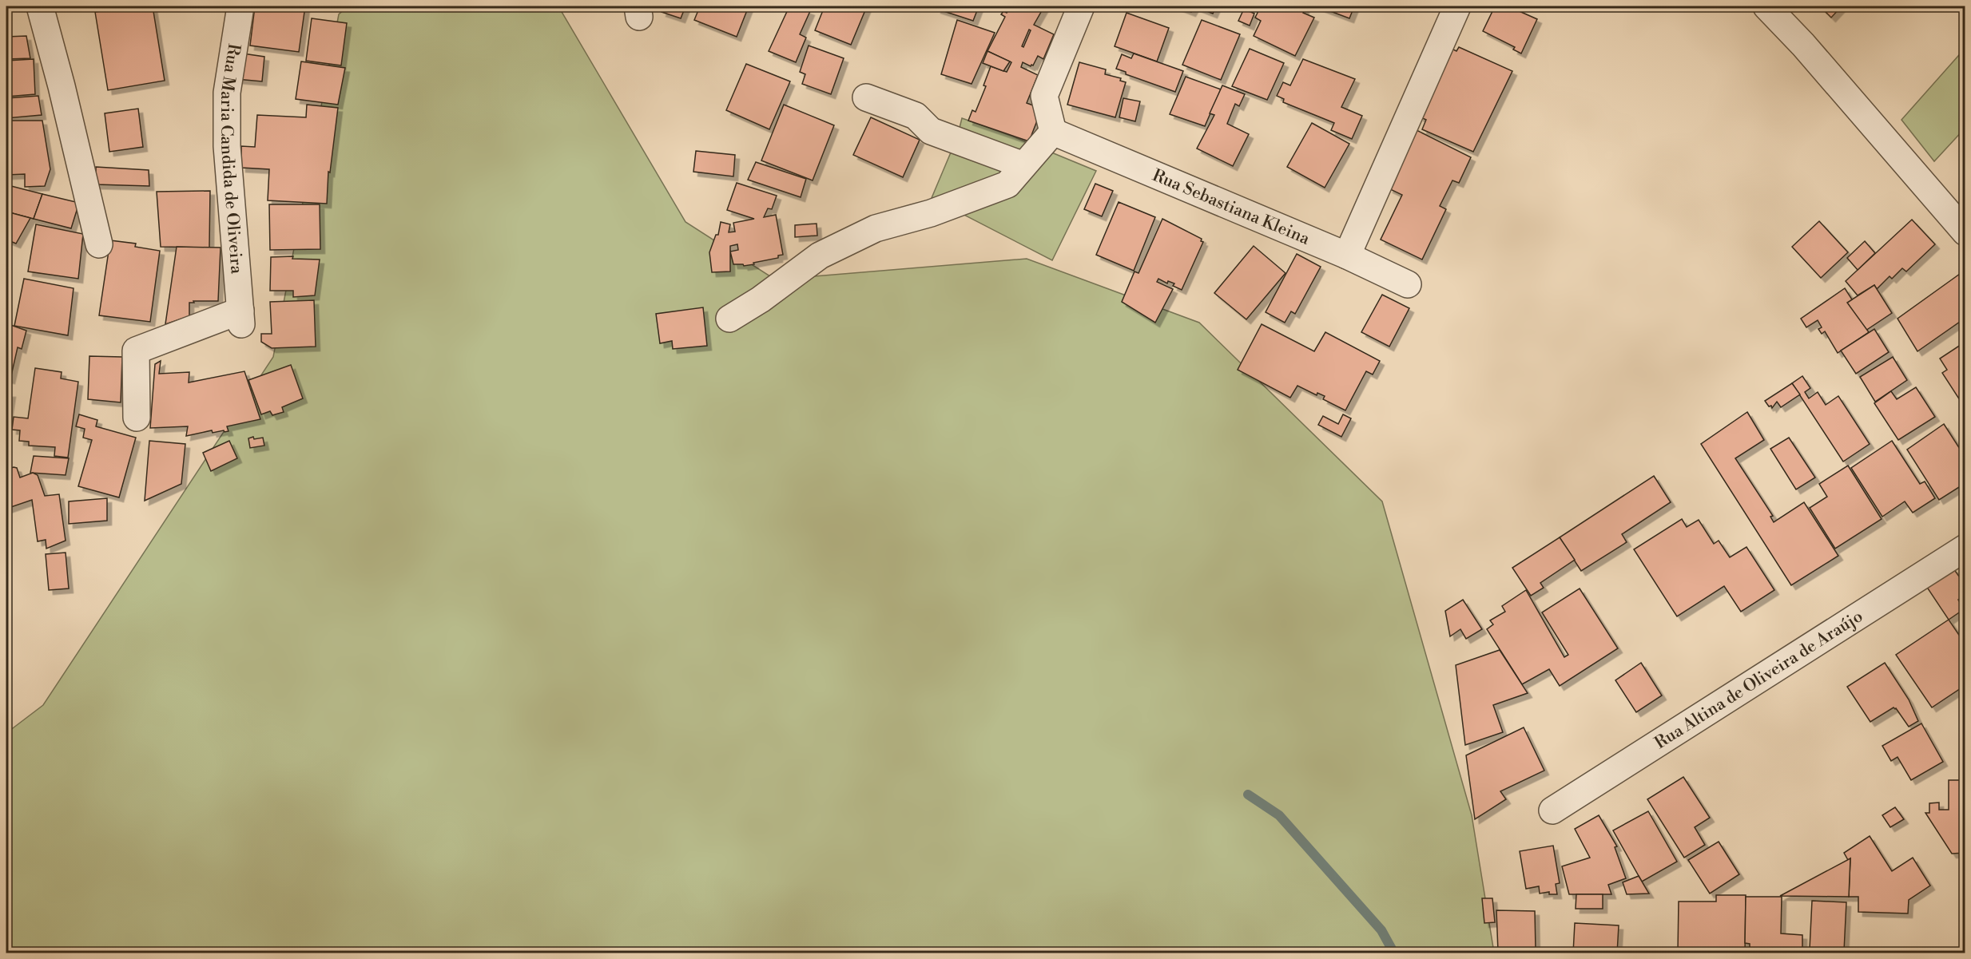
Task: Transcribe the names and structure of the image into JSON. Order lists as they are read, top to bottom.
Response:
{
  "streets": {
    "street": ["Rua Maria Candida de Oliveira", "Rua Sebastiana Kleina", "Rua Altina de Oliveira de Araújo"]
  }
}
